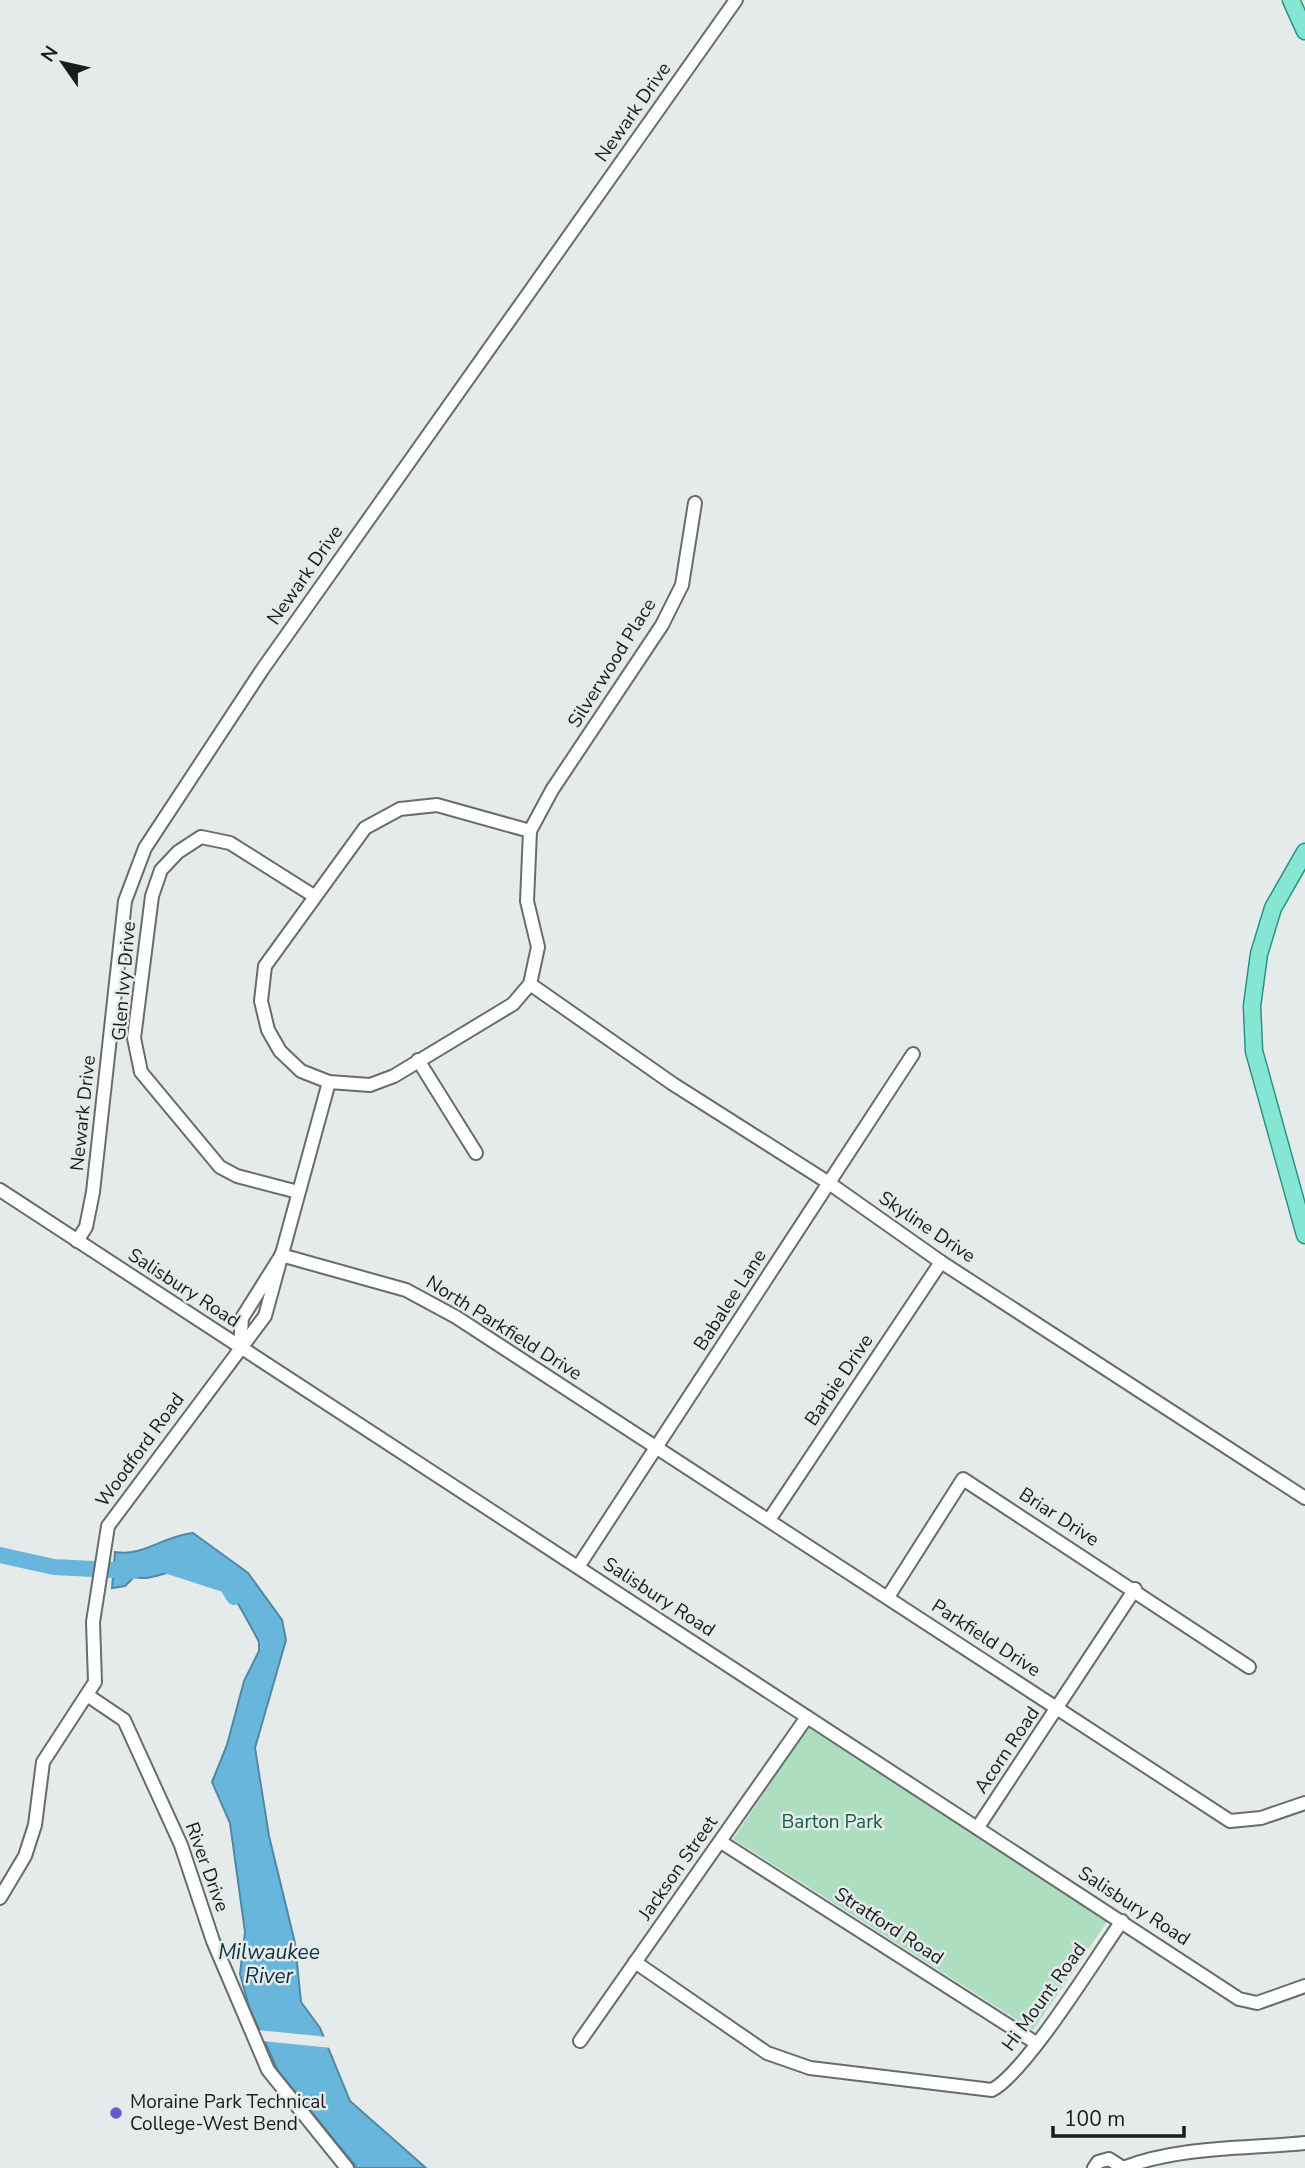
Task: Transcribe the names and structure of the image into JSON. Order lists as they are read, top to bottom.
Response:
{
  "streets": {
    "street": [
      "Newark Drive",
      "Silverwood Place",
      "Glen Ivy Drive",
      "Skyline Drive",
      "Salisbury Road",
      "Babalee Lane",
      "North Parkfield Drive",
      "Barbie Drive",
      "Woodford Road",
      "Briar Drive",
      "Parkfield Drive",
      "Acorn Road",
      "River Drive",
      "Jackson Street",
      "Stratford Road",
      "Hi Mount Road"
    ]
  },
  "crossings": [
    ["Newark Drive", "Salisbury Road"],
    ["Glen Ivy Drive", "Woodford Road"],
    ["Skyline Drive", "Babalee Lane"],
    ["Skyline Drive", "Barbie Drive"],
    ["Salisbury Road", "Babalee Lane"],
    ["Salisbury Road", "Woodford Road"],
    ["Salisbury Road", "Acorn Road"],
    ["Salisbury Road", "Jackson Street"],
    ["Salisbury Road", "Hi Mount Road"],
    ["Babalee Lane", "North Parkfield Drive"],
    ["Babalee Lane", "Parkfield Drive"],
    ["North Parkfield Drive", "Woodford Road"],
    ["North Parkfield Drive", "Parkfield Drive"],
    ["Barbie Drive", "Parkfield Drive"],
    ["Woodford Road", "River Drive"],
    ["Briar Drive", "Parkfield Drive"],
    ["Briar Drive", "Acorn Road"],
    ["Parkfield Drive", "Acorn Road"],
    ["Jackson Street", "Stratford Road"],
    ["Jackson Street", "Hi Mount Road"],
    ["Stratford Road", "Hi Mount Road"]
  ],
  "water": ["Milwaukee River"],
  "parks": ["Barton Park"],
  "places": ["Moraine Park Technical College-West Bend"],
  "scale_bar": "100 m",
  "north": "top left"
}
